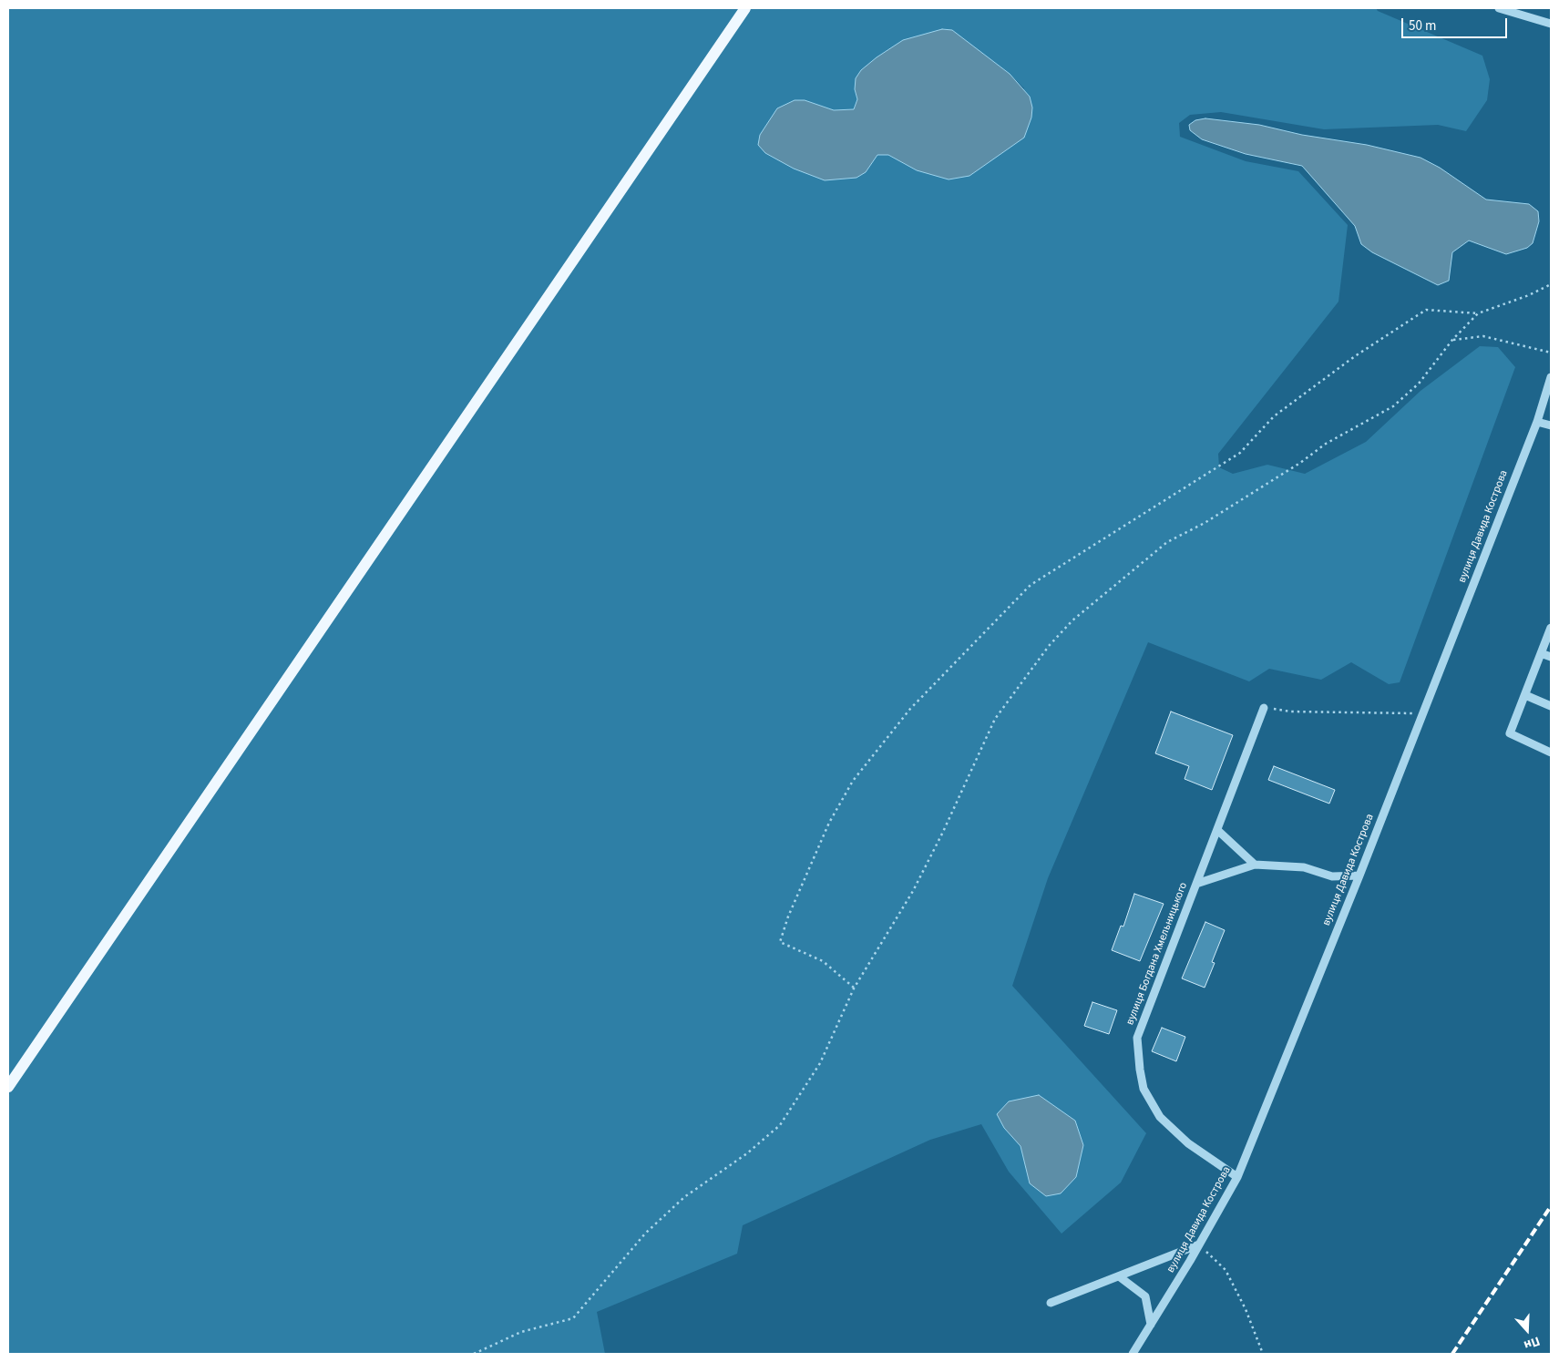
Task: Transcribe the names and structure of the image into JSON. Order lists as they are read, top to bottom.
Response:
{
  "streets": {
    "street": ["вулиця Давида Кострова", "вулиця Богдана Хмельницького"]
  },
  "crossings": [
    ["вулиця Давида Кострова", "вулиця Богдана Хмельницького"]
  ],
  "scale_bar": "50 m",
  "north": "bottom"
}
